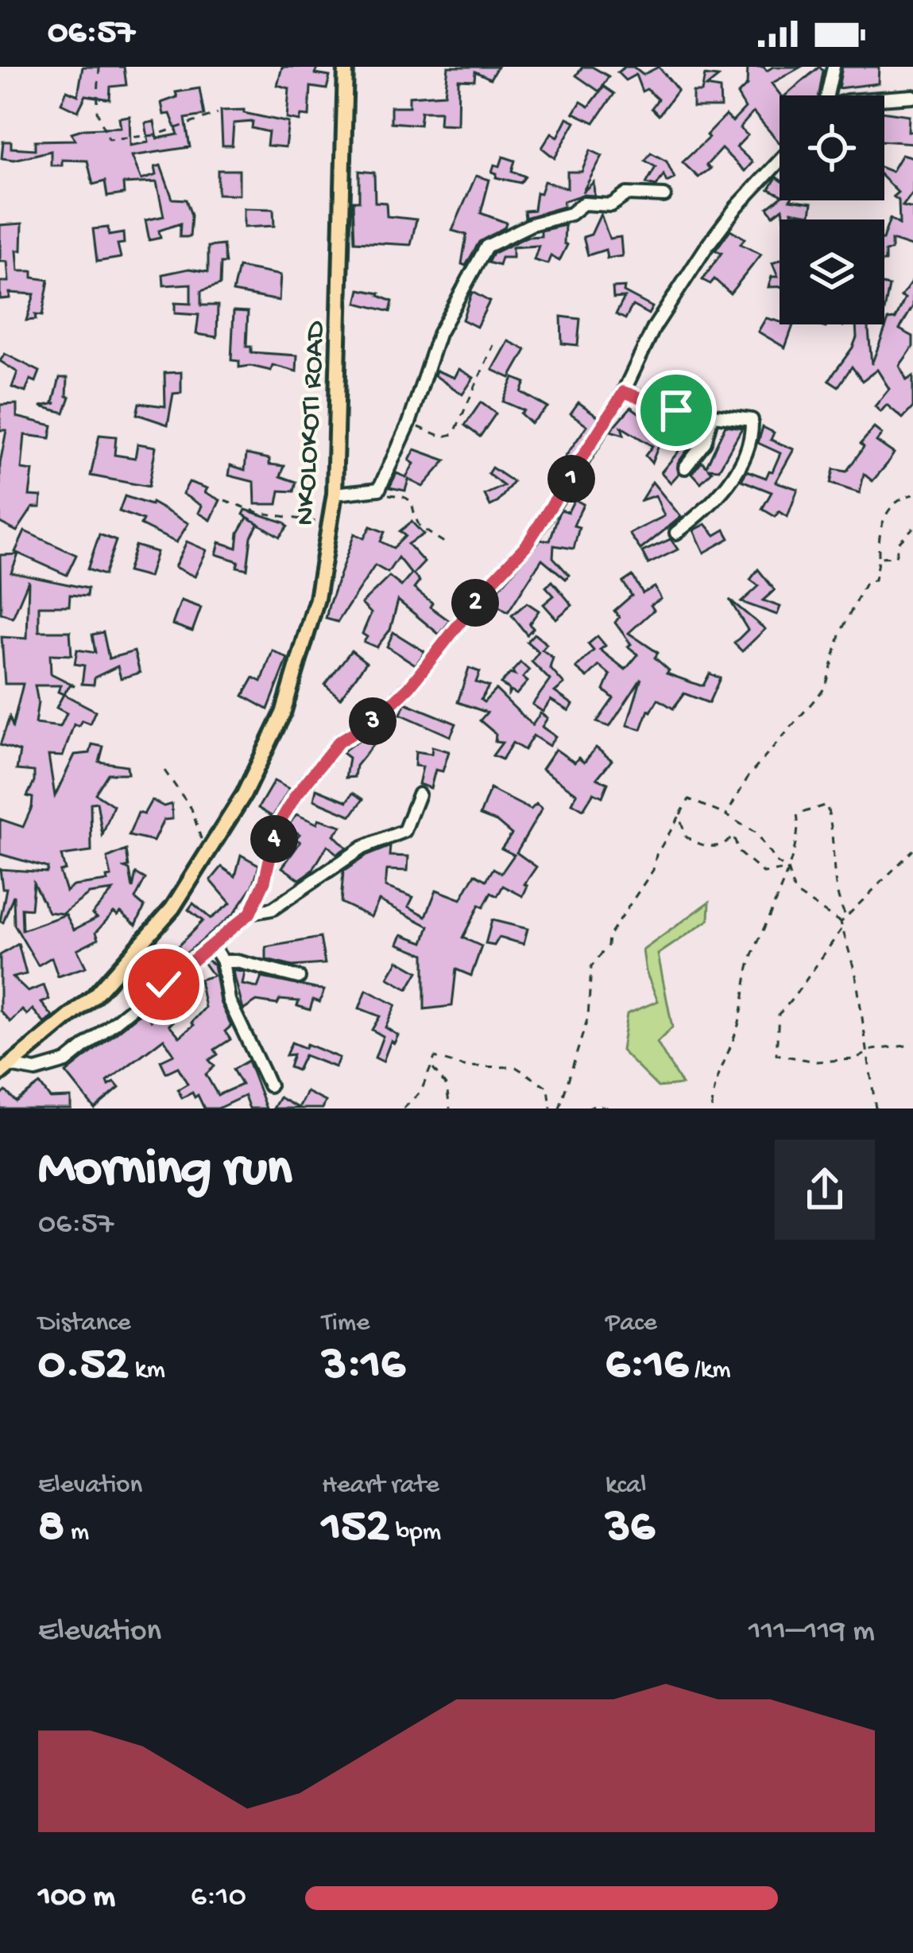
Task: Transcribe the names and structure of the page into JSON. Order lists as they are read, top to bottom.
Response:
{
  "streets": {
    "main road": ["NKOLOKOTI ROAD"]
  },
  "page": {
    "status": "06:57",
    "pins": [
      "1",
      "2",
      "3",
      "4"
    ],
    "heading": ["Morning run", "06:57"],
    "stats": [
      ["Distance", "0.52 km"],
      ["Time", "3:16"],
      ["Pace", "6:16 /km"],
      ["Elevation", "8 m"],
      ["Heart rate", "152 bpm"],
      ["kcal", "36"]
    ],
    "chart": ["Elevation", "111–119 m"],
    "list": [
      {
        "name": "100 m",
        "note": "6:10"
      }
    ]
  }
}
